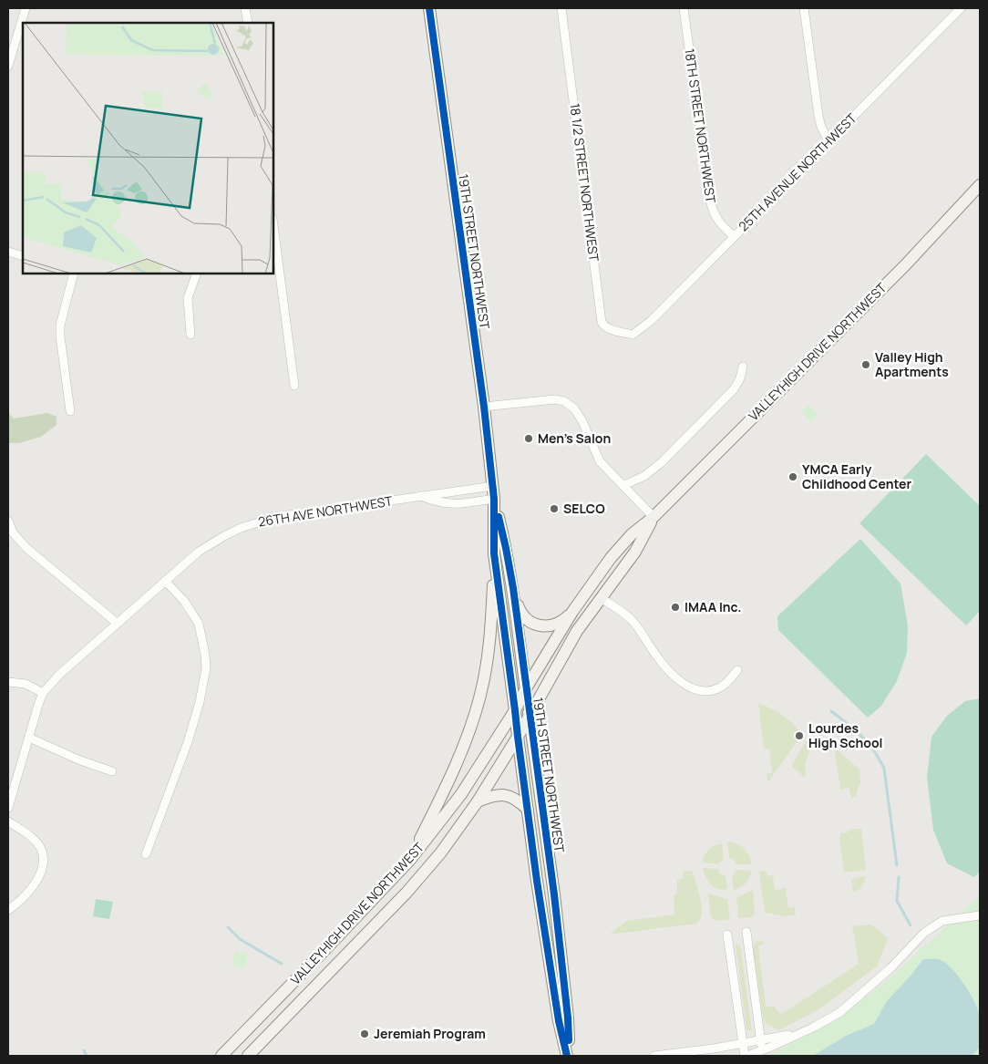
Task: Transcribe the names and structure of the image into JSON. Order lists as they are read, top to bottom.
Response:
{
  "streets": {
    "main road": ["19TH STREET NORTHWEST", "VALLEYHIGH DRIVE NORTHWEST"],
    "street": [
      "18TH STREET NORTHWEST",
      "25TH AVENUE NORTHWEST",
      "18 1/2 STREET NORTHWEST",
      "26TH AVE NORTHWEST"
    ]
  },
  "crossings": [
    ["18TH STREET NORTHWEST", "25TH AVENUE NORTHWEST"],
    ["25TH AVENUE NORTHWEST", "18 1/2 STREET NORTHWEST"],
    ["19TH STREET NORTHWEST", "VALLEYHIGH DRIVE NORTHWEST"],
    ["19TH STREET NORTHWEST", "26TH AVE NORTHWEST"]
  ],
  "places": [
    "Valley High Apartments",
    "Men's Salon",
    "YMCA Early Childhood Center",
    "SELCO",
    "IMAA Inc.",
    "Lourdes High School",
    "Jeremiah Program"
  ]
}
